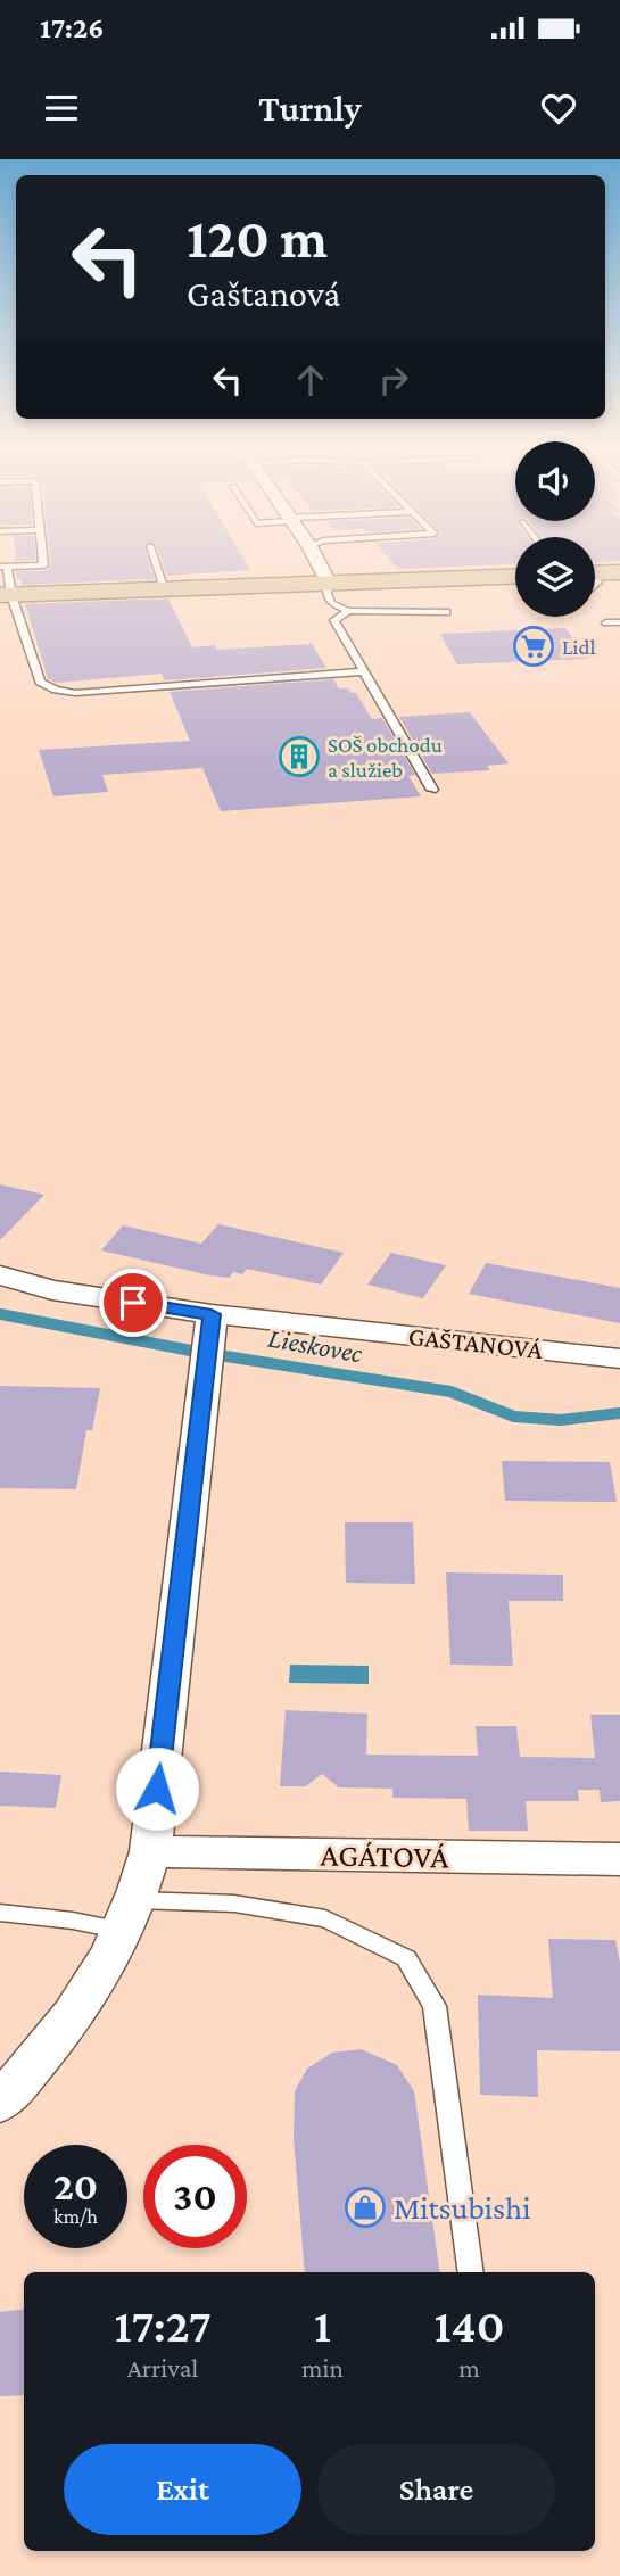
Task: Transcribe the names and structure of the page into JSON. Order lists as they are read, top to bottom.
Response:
{
  "streets": {
    "street": ["GAŠTANOVÁ", "AGÁTOVÁ"]
  },
  "water": ["Lieskovec"],
  "places": {
    "supermarket": ["Lidl"],
    "building": ["SOŠ obchodu a služieb"],
    "shop": ["Mitsubishi"]
  },
  "page": {
    "status": "17:26",
    "header": "Turnly",
    "turn": ["120 m", "Gaštanová"],
    "speed": "20 km/h",
    "limit": "30",
    "eta": [
      "17:27",
      "Arrival",
      "1",
      "min",
      "140",
      "m"
    ],
    "buttons": ["Exit", "Share"]
  }
}
